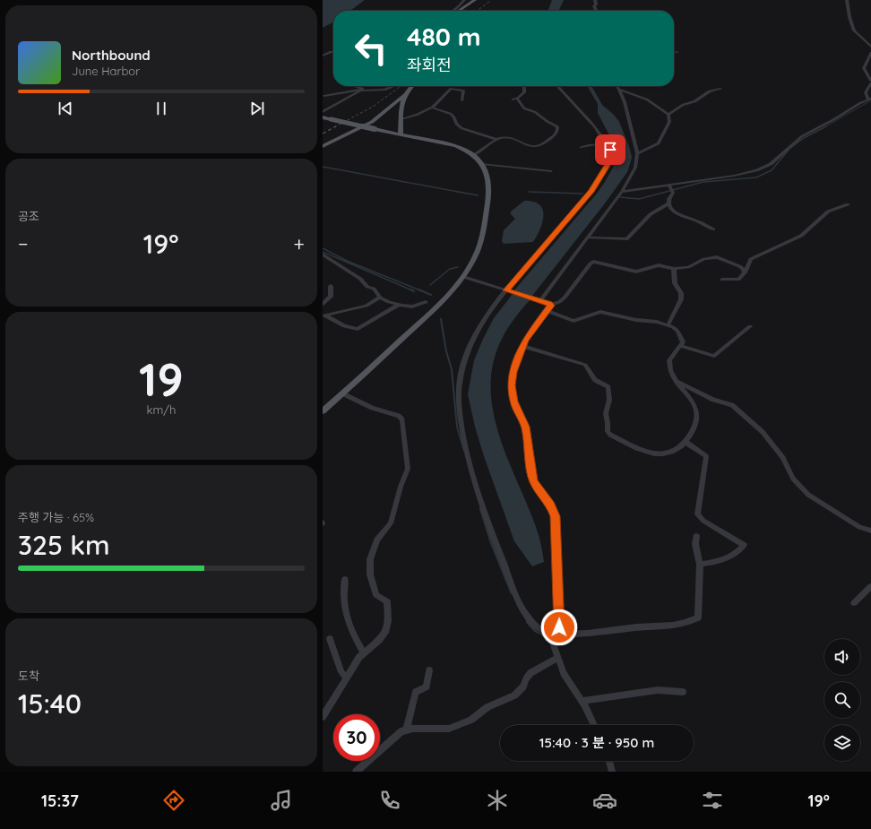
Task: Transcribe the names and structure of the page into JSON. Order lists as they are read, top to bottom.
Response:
{
  "page": {
    "turn": ["480 m", "좌회전"],
    "song": ["Northbound", "June Harbor"],
    "tile": [
      "공조",
      ["19", "km/h"],
      ["주행 가능 · 65%", "325 km"],
      ["도착", "15:40"]
    ],
    "heat": ["−", "19°", "+"],
    "limit": "30",
    "trip": "15:40 · 3 분 · 950 m",
    "tabs": ["15:37", "19°"]
  }
}
